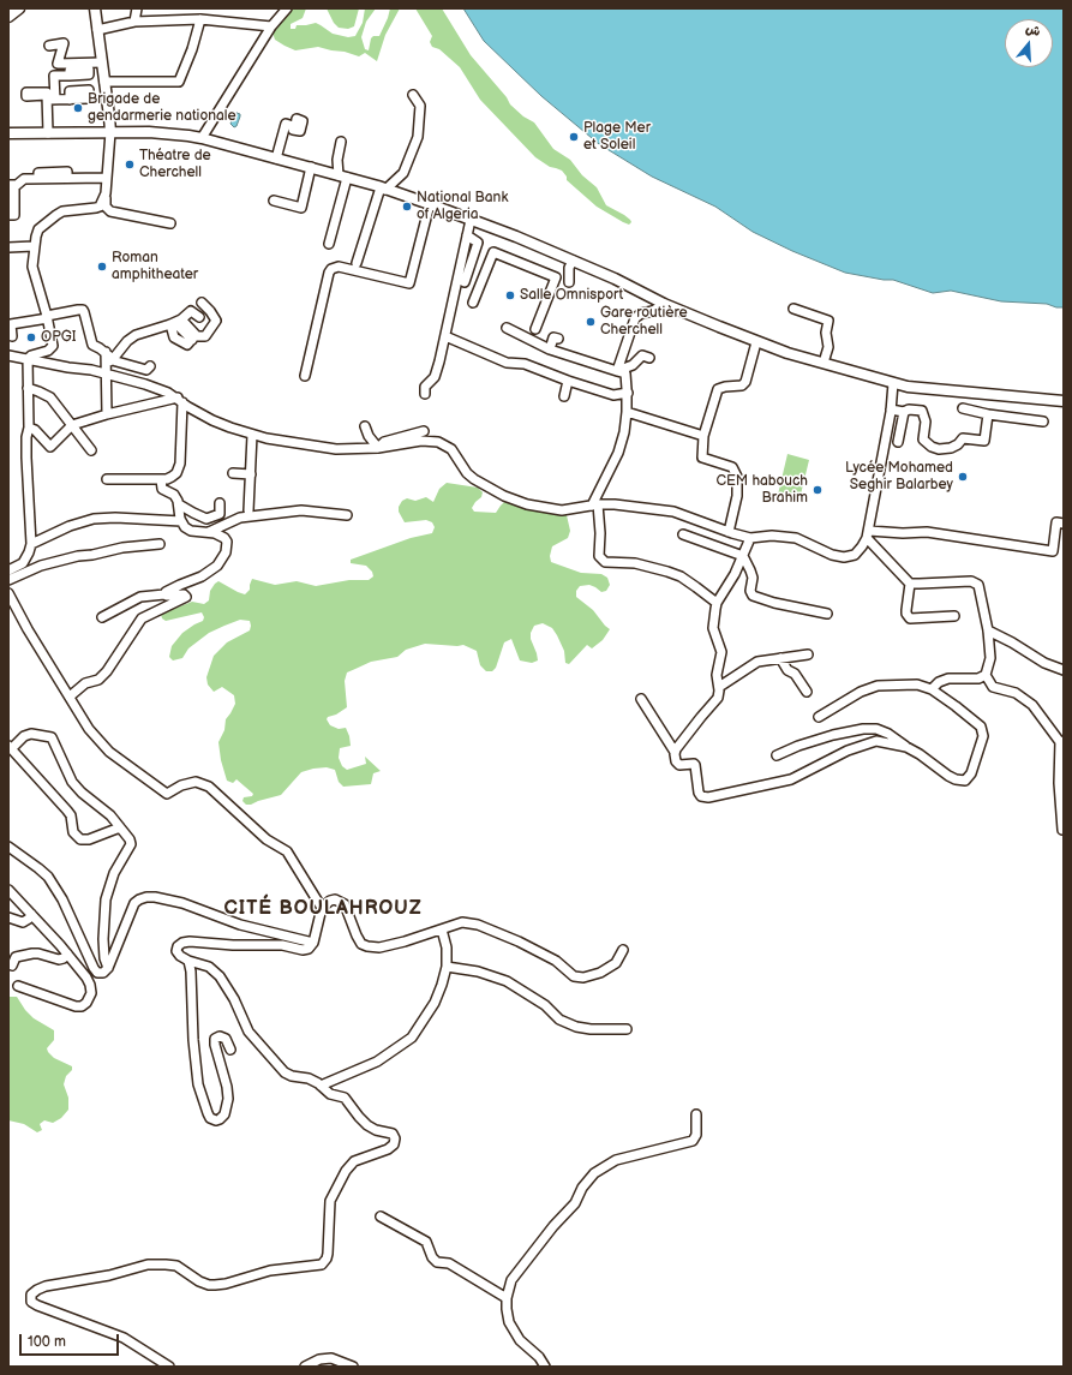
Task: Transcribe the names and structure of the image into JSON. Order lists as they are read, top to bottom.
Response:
{
  "districts": ["CITÉ BOULAHROUZ"],
  "places": [
    "Brigade de gendarmerie nationale",
    "Plage Mer et Soleil",
    "Théatre de Cherchell",
    "National Bank of Algeria",
    "Roman amphitheater",
    "Salle Omnisport",
    "Gare routière Cherchell",
    "OPGI",
    "Lycée Mohamed Seghir Balarbey",
    "CEM habouch Brahim"
  ],
  "scale_bar": "100 m",
  "north": "top"
}
